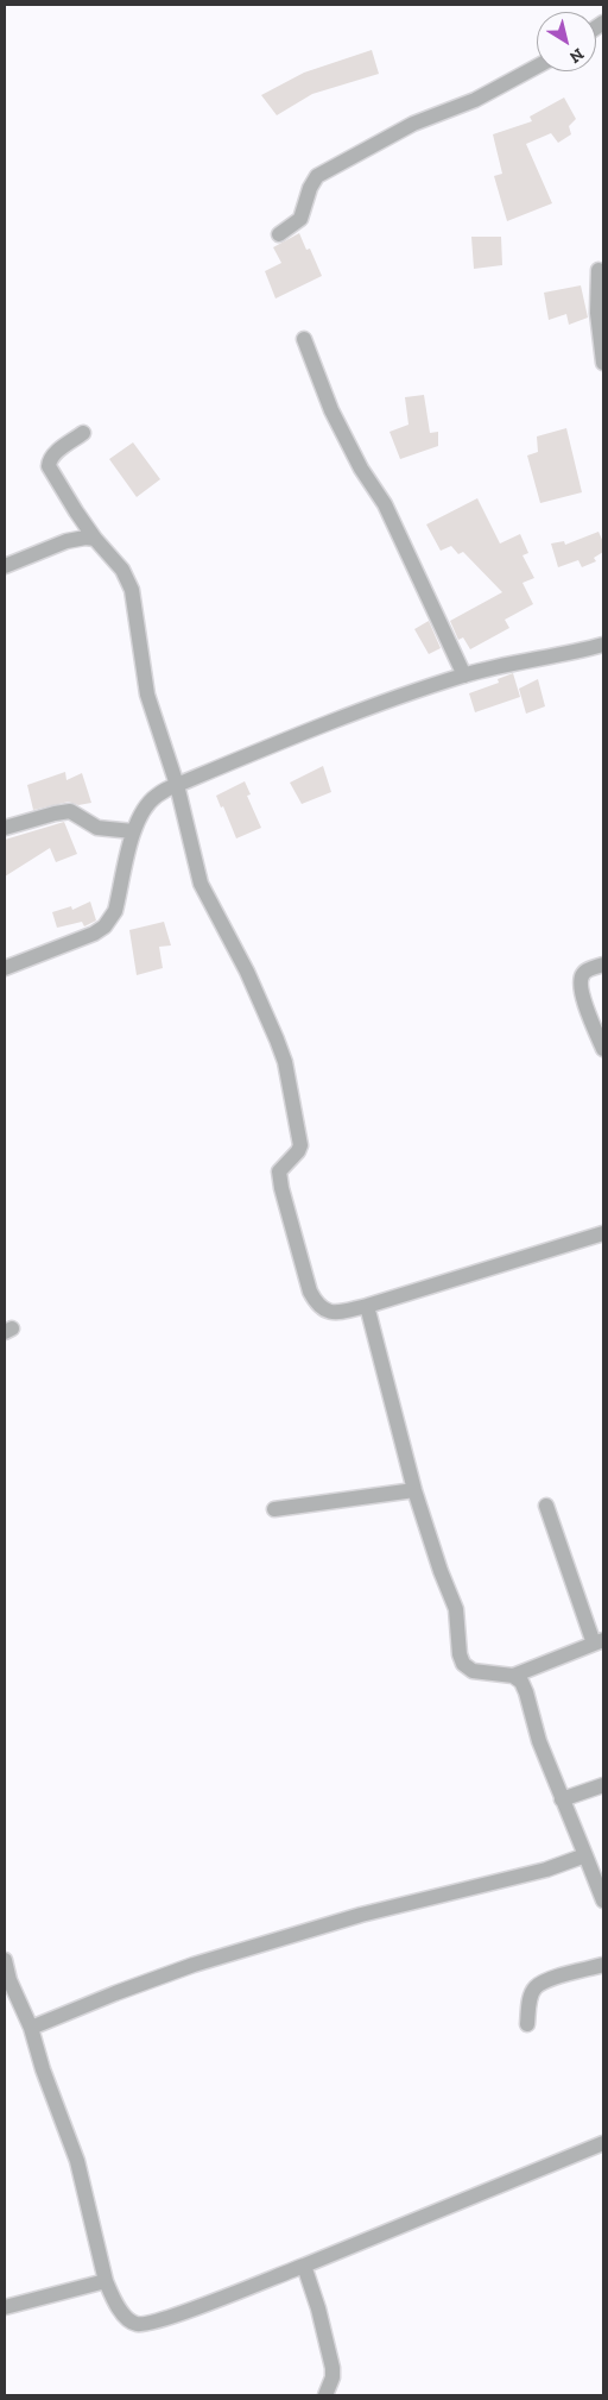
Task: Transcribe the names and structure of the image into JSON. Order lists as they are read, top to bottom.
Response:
{
  "north": "bottom right"
}
